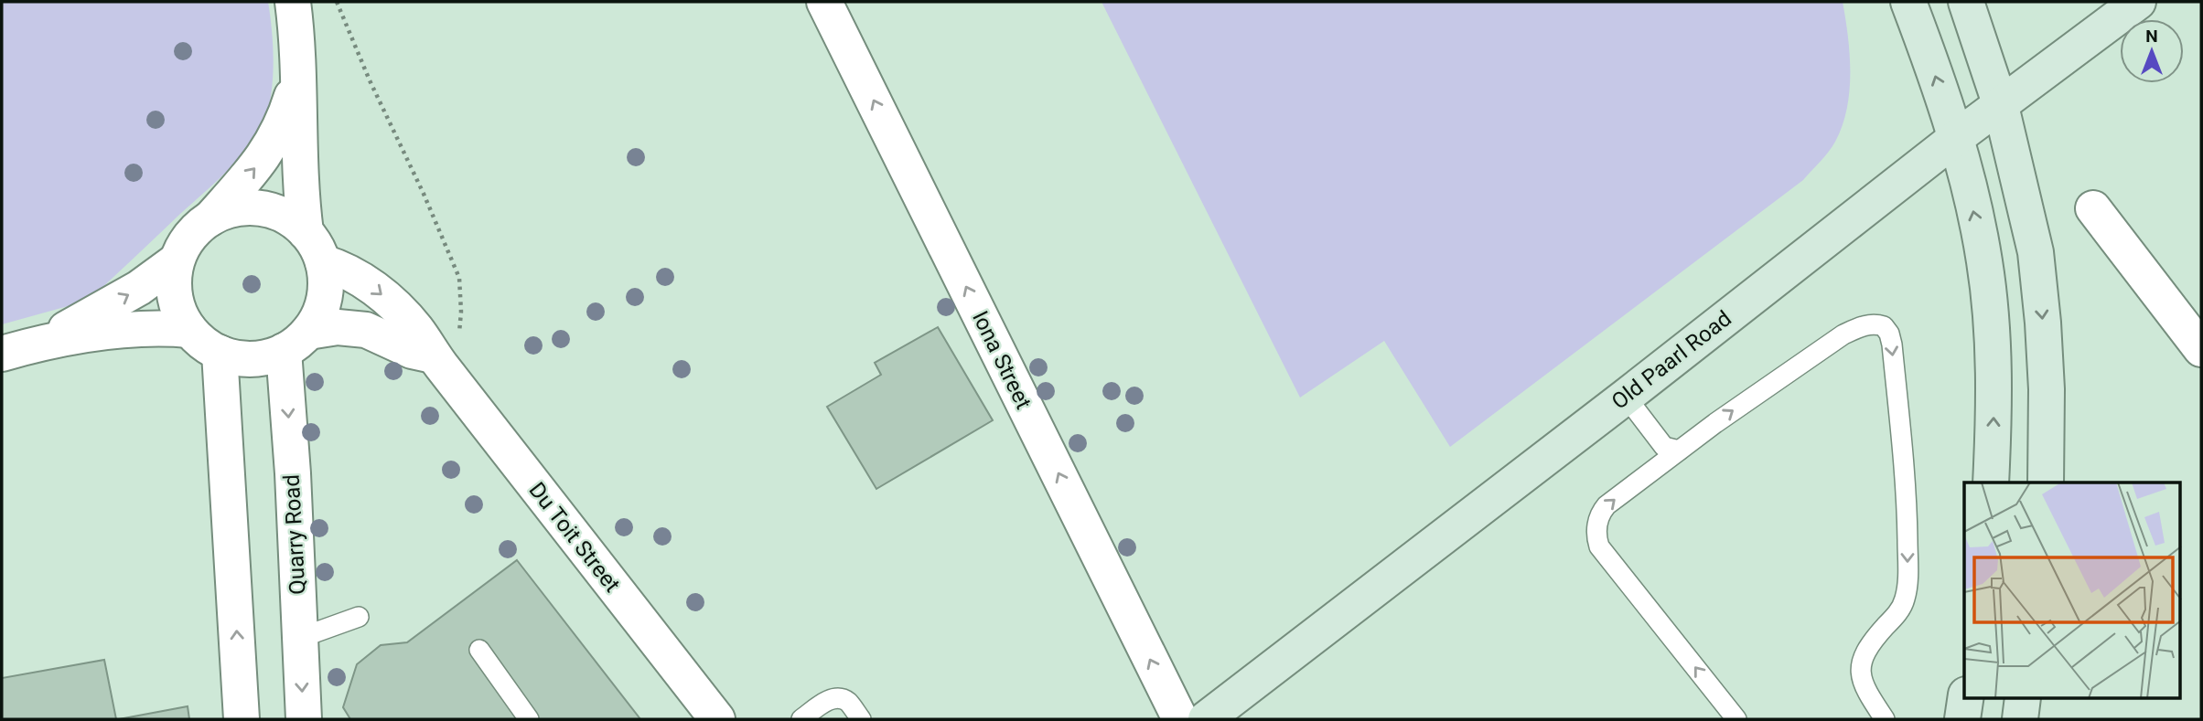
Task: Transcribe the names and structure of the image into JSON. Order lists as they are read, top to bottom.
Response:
{
  "streets": {
    "main road": ["Old Paarl Road"],
    "street": ["Iona Street", "Quarry Road", "Du Toit Street"]
  },
  "crossings": [
    ["Quarry Road", "Du Toit Street"]
  ],
  "one_way": ["Iona Street"],
  "north": "top"
}
